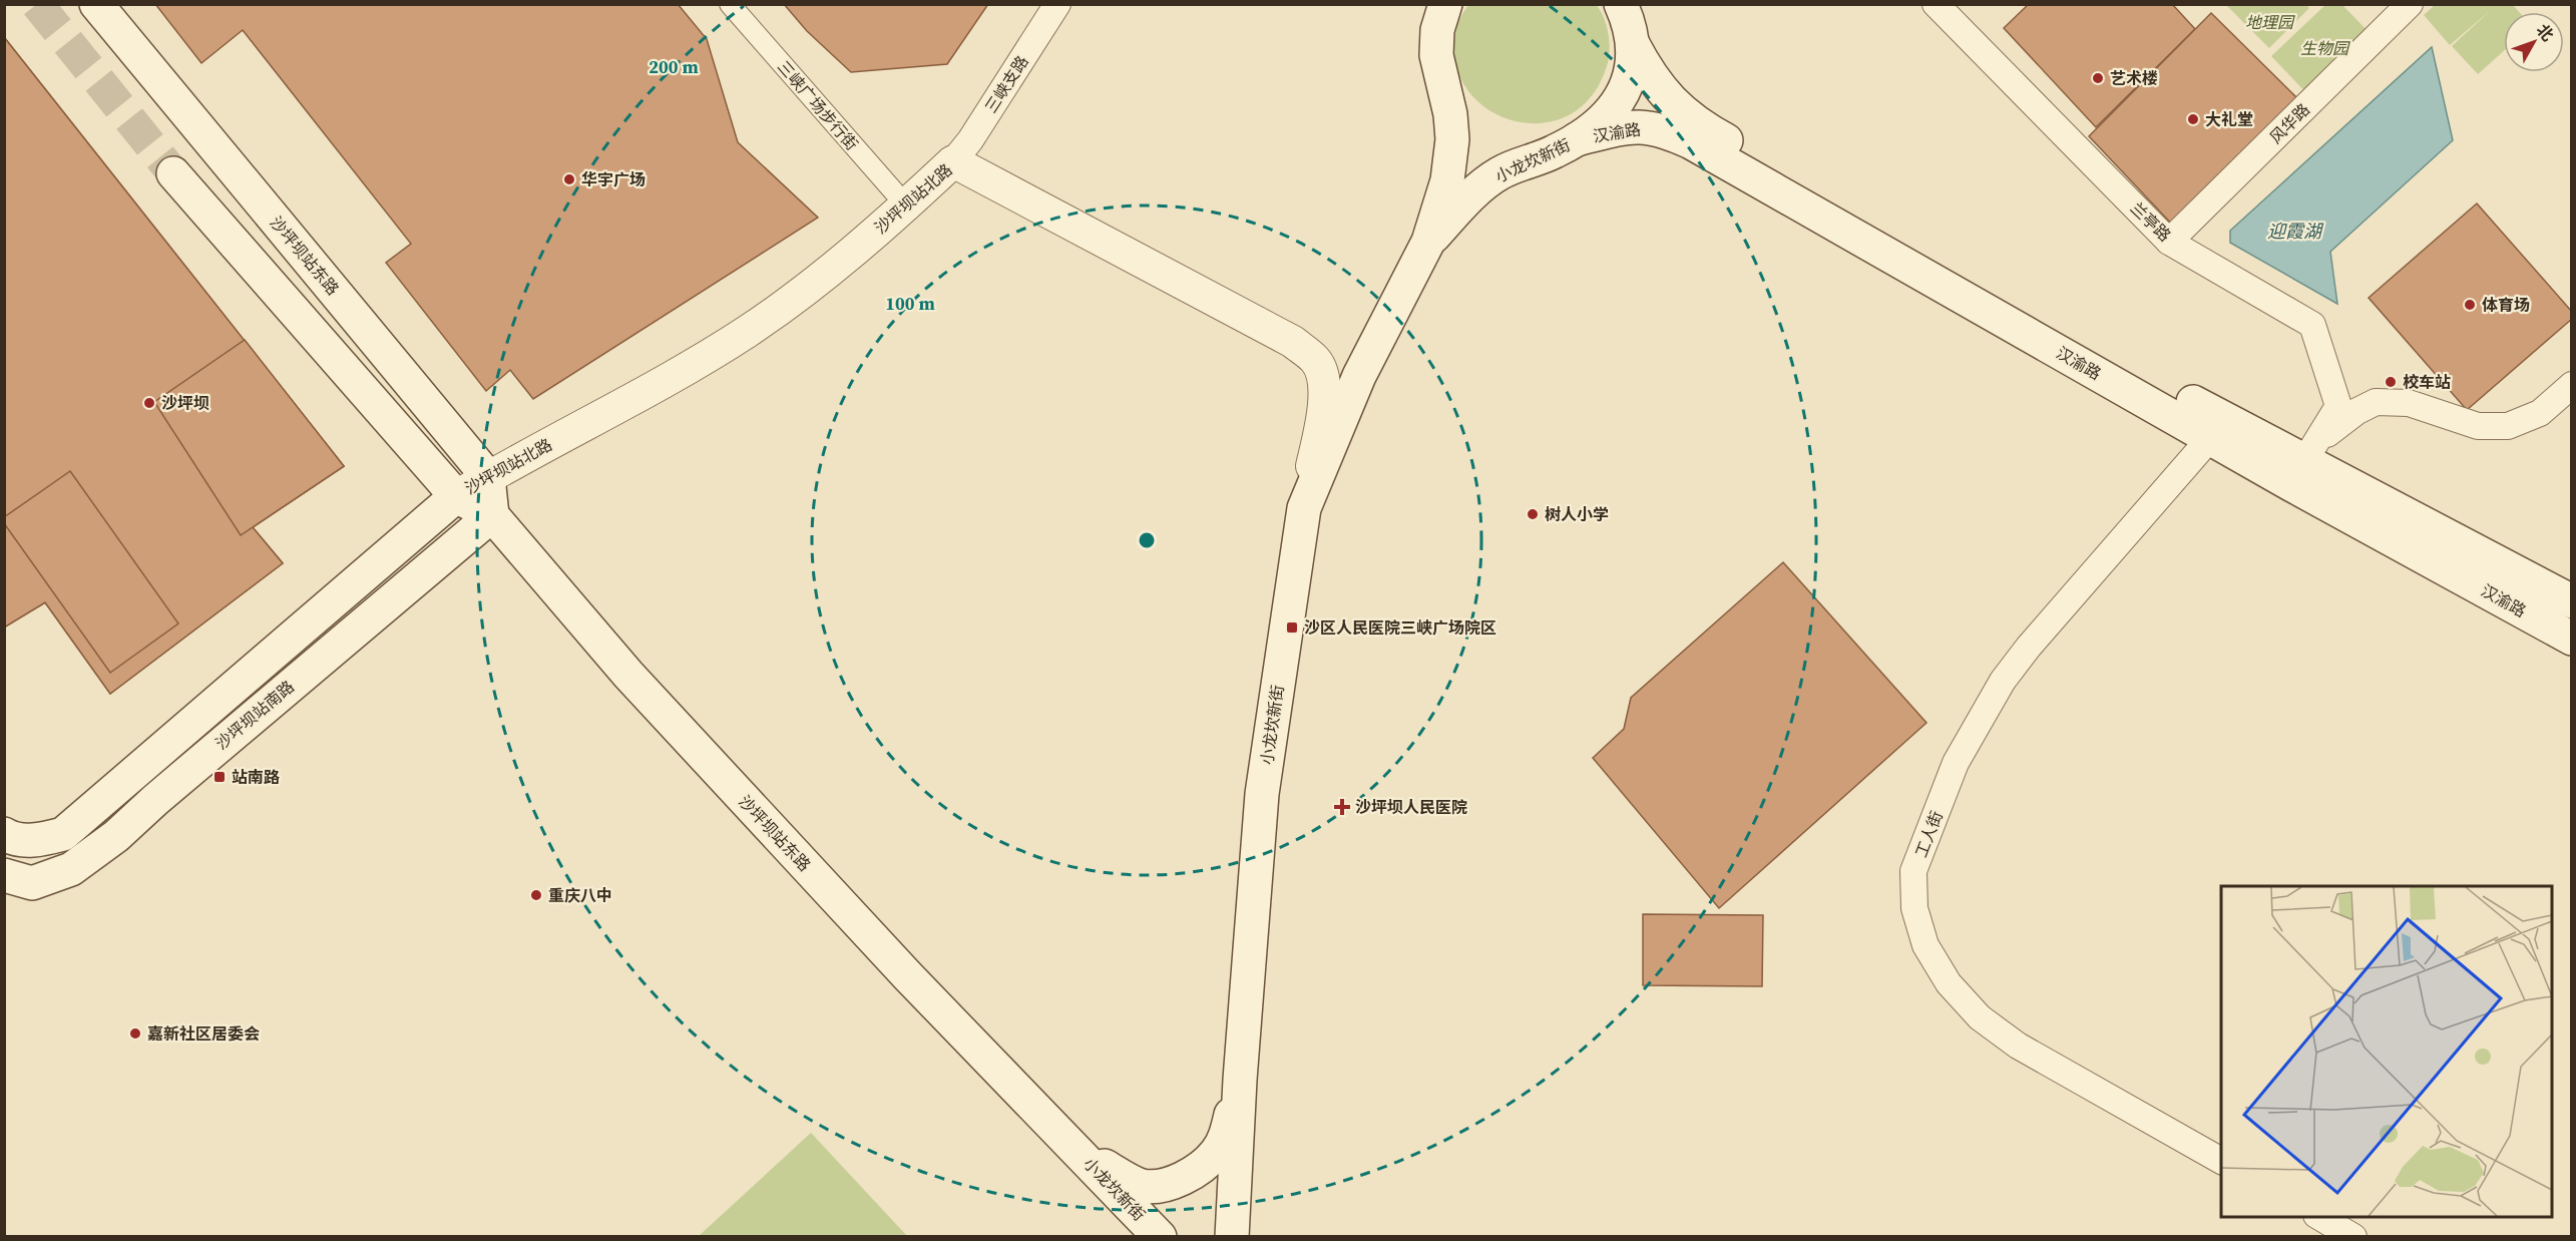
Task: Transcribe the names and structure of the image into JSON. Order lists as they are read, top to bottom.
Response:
{
  "streets": {
    "main road": [
      "汉渝路",
      "小龙坎新街",
      "沙坪坝站东路",
      "沙坪坝站南路"
    ],
    "street": [
      "三峡支路",
      "三峡广场步行街",
      "风华路",
      "沙坪坝站北路",
      "兰亭路",
      "工人街"
    ]
  },
  "crossings": [
    ["三峡支路", "沙坪坝站北路"],
    ["三峡广场步行街", "沙坪坝站北路"],
    ["风华路", "兰亭路"],
    ["汉渝路", "小龙坎新街"],
    ["汉渝路", "兰亭路"],
    ["汉渝路", "工人街"],
    ["小龙坎新街", "沙坪坝站北路"],
    ["小龙坎新街", "沙坪坝站东路"],
    ["沙坪坝站北路", "沙坪坝站东路"],
    ["沙坪坝站东路", "沙坪坝站南路"]
  ],
  "water": ["迎霞湖"],
  "parks": ["地理园", "生物园"],
  "places": {
    "other": [
      "艺术楼",
      "大礼堂",
      "华宇广场",
      "体育场",
      "校车站",
      "沙坪坝",
      "树人小学",
      "重庆八中",
      "嘉新社区居委会"
    ],
    "transit": ["沙区人民医院三峡广场院区", "站南路"],
    "health": ["沙坪坝人民医院"]
  },
  "north": "top right",
  "rings": ["200 m", "100 m"]
}
